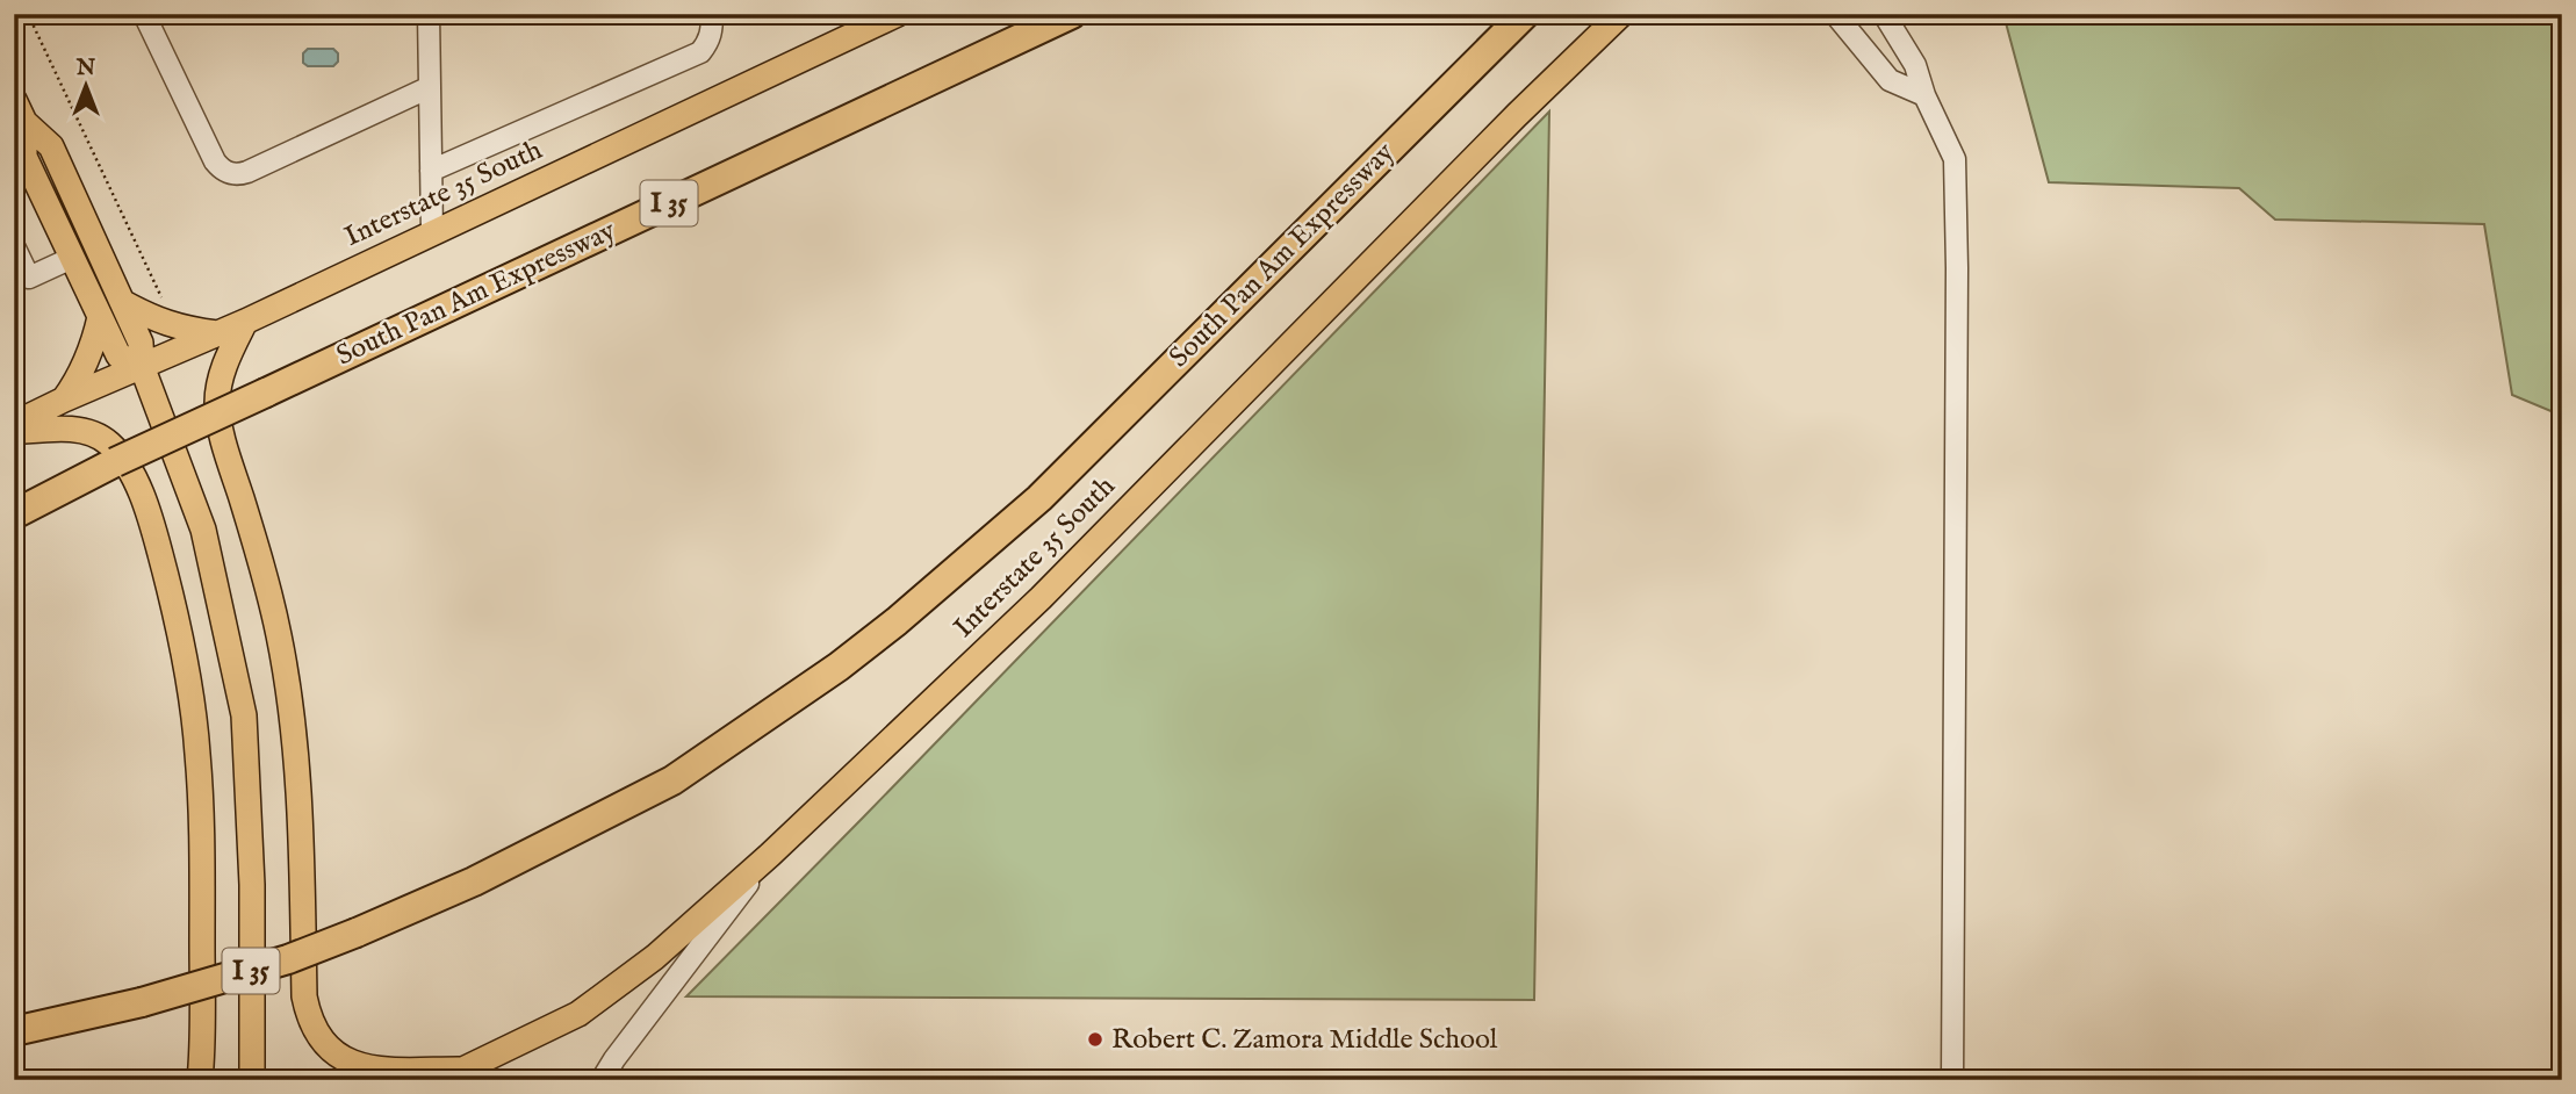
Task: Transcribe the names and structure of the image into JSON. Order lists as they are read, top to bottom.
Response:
{
  "streets": {
    "highway": ["I 35", "South Pan Am Expressway"],
    "main road": ["Interstate 35 South"]
  },
  "places": ["Robert C. Zamora Middle School"],
  "north": "top"
}
